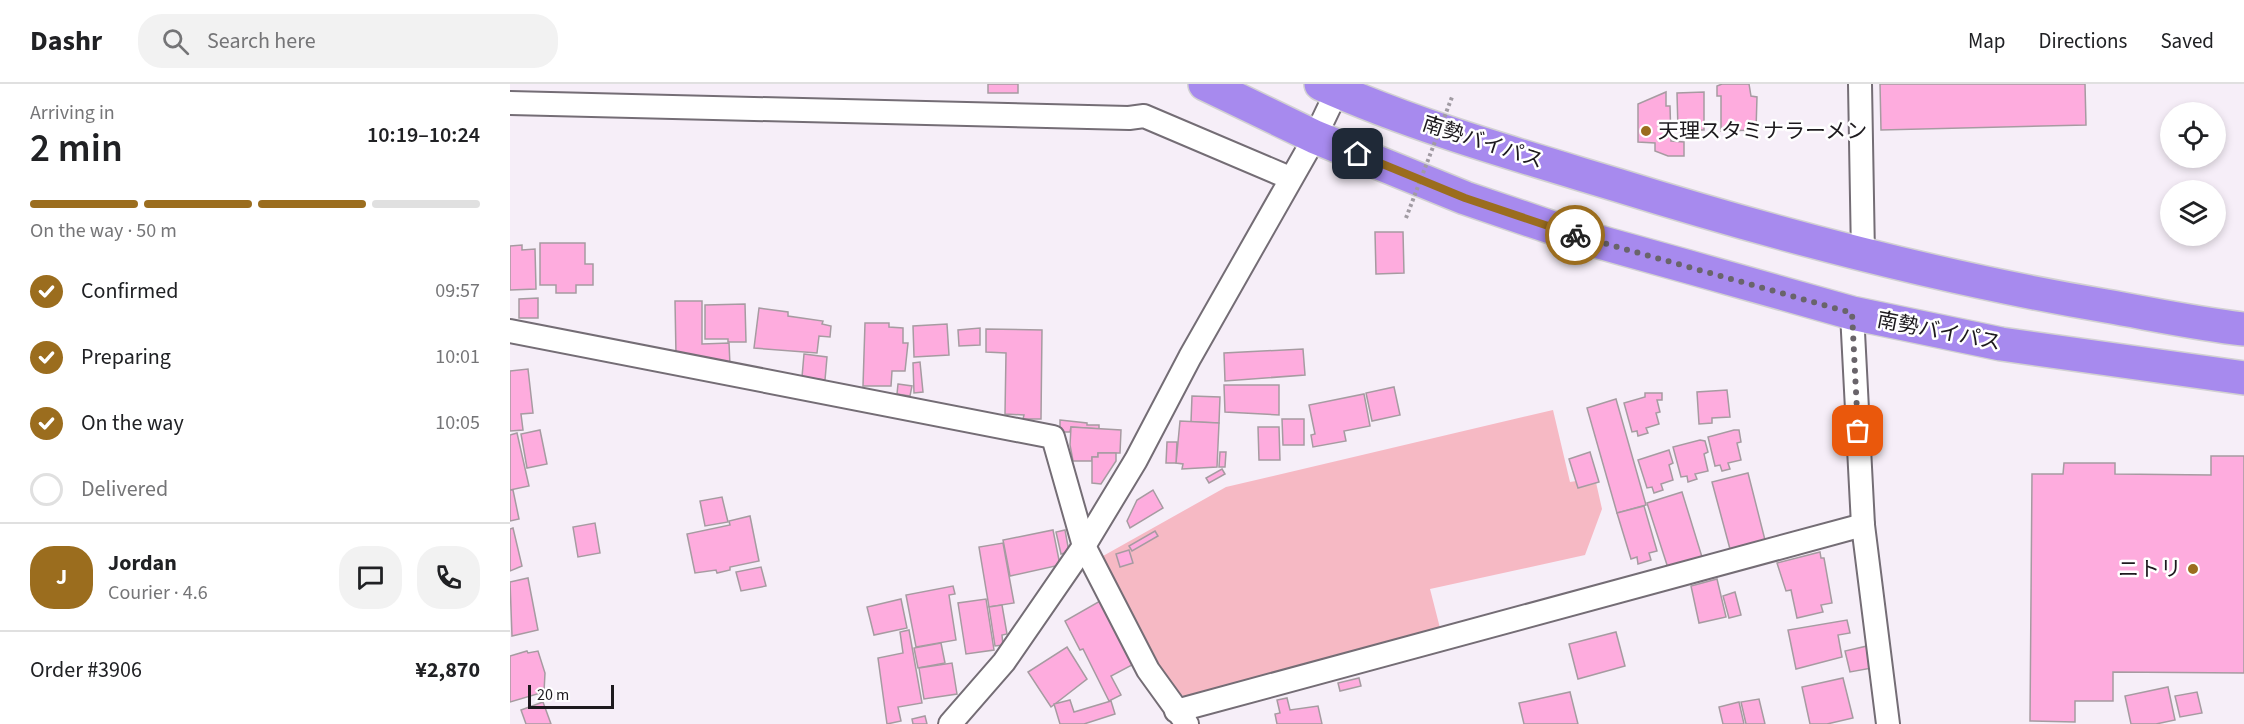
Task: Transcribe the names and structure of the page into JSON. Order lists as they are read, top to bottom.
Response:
{
  "streets": {
    "highway": ["南勢バイパス"]
  },
  "places": ["天理スタミナラーメン", "ニトリ"],
  "scale_bar": "20 m",
  "page": {
    "header": "Dashr",
    "search": "Search here",
    "nav": ["Map", "Directions", "Saved"],
    "heading": ["2 min", "Arriving in", "10:19–10:24"],
    "panel": [
      "Jordan",
      "Courier · 4.6",
      "Order #3906",
      "¥2,870"
    ],
    "bar": "On the way · 50 m",
    "list": [
      ["Confirmed", "09:57"],
      ["Preparing", "10:01"],
      ["On the way", "10:05"],
      "Delivered"
    ],
    "round": "J",
    "scale": "20 m"
  }
}
